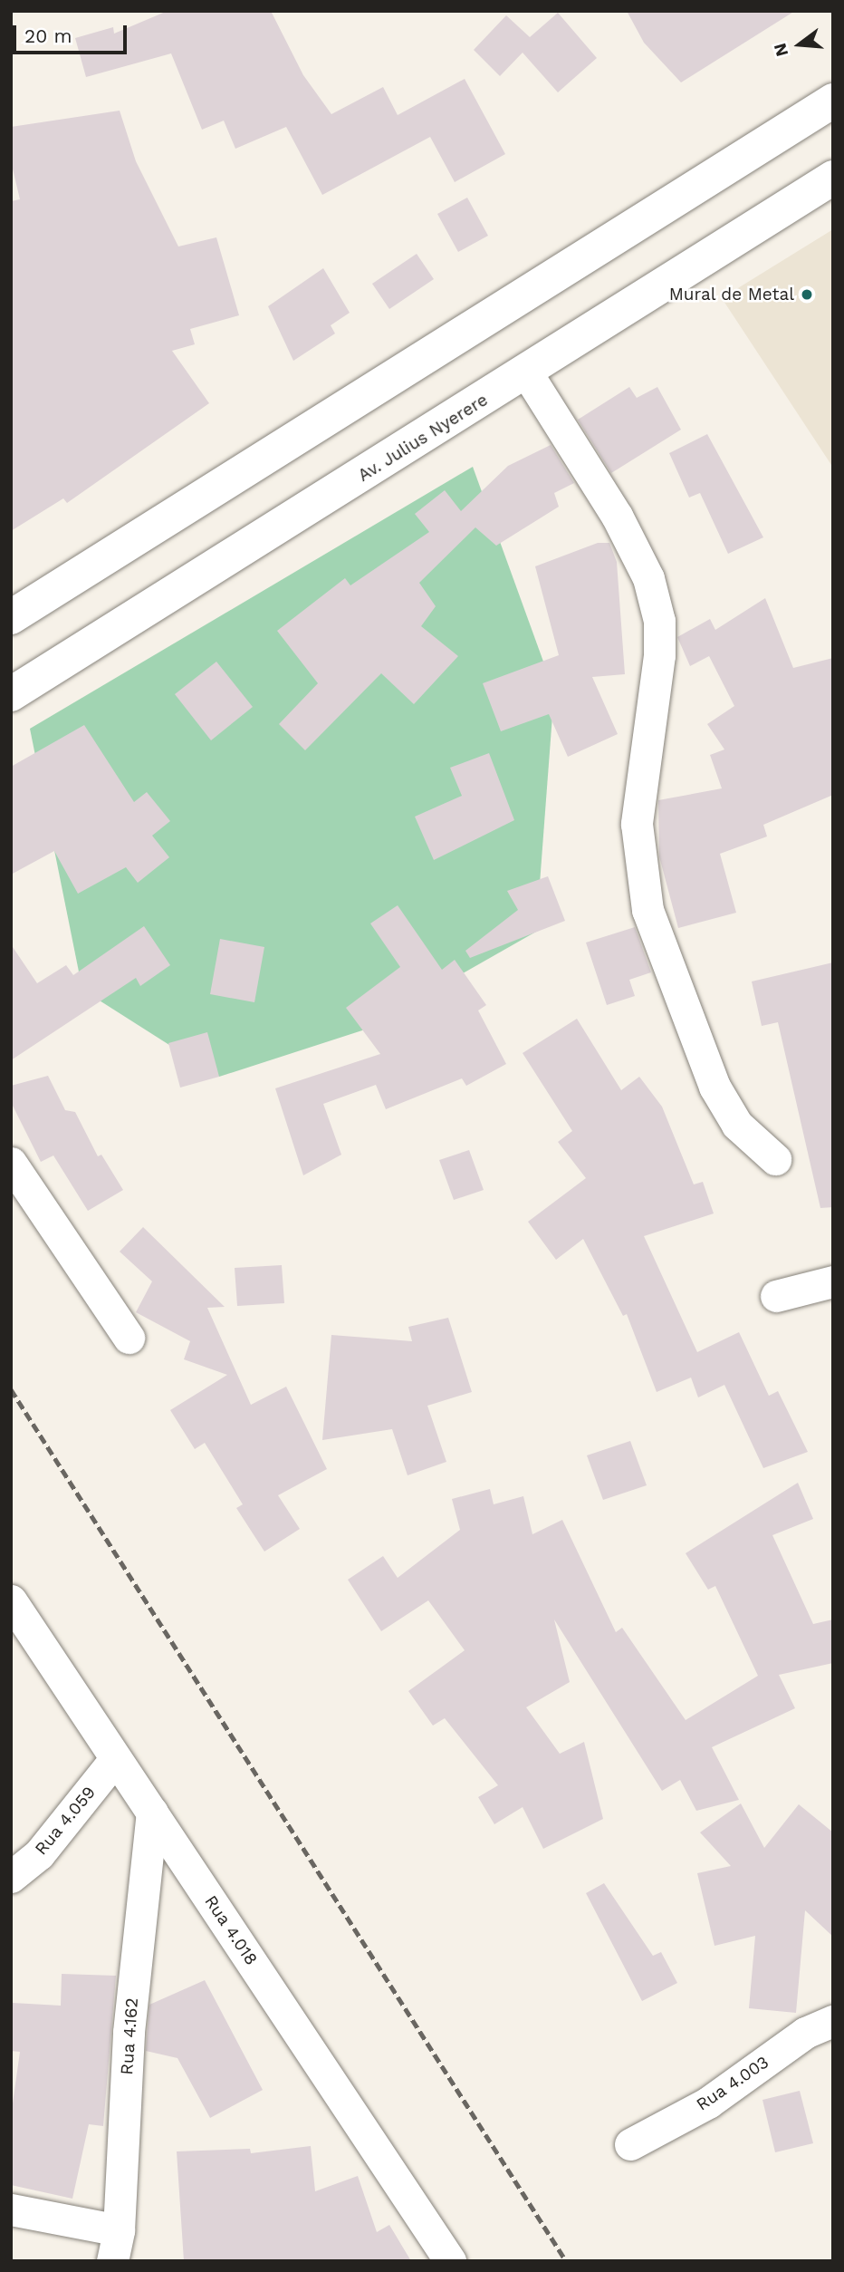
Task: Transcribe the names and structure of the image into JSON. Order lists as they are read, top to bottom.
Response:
{
  "streets": {
    "main road": ["Av. Julius Nyerere"],
    "street": [
      "Rua 4.059",
      "Rua 4.018",
      "Rua 4.162",
      "Rua 4.003"
    ]
  },
  "crossings": [
    ["Rua 4.059", "Rua 4.018"],
    ["Rua 4.018", "Rua 4.162"]
  ],
  "places": ["Mural de Metal"],
  "scale_bar": "20 m",
  "north": "left"
}
